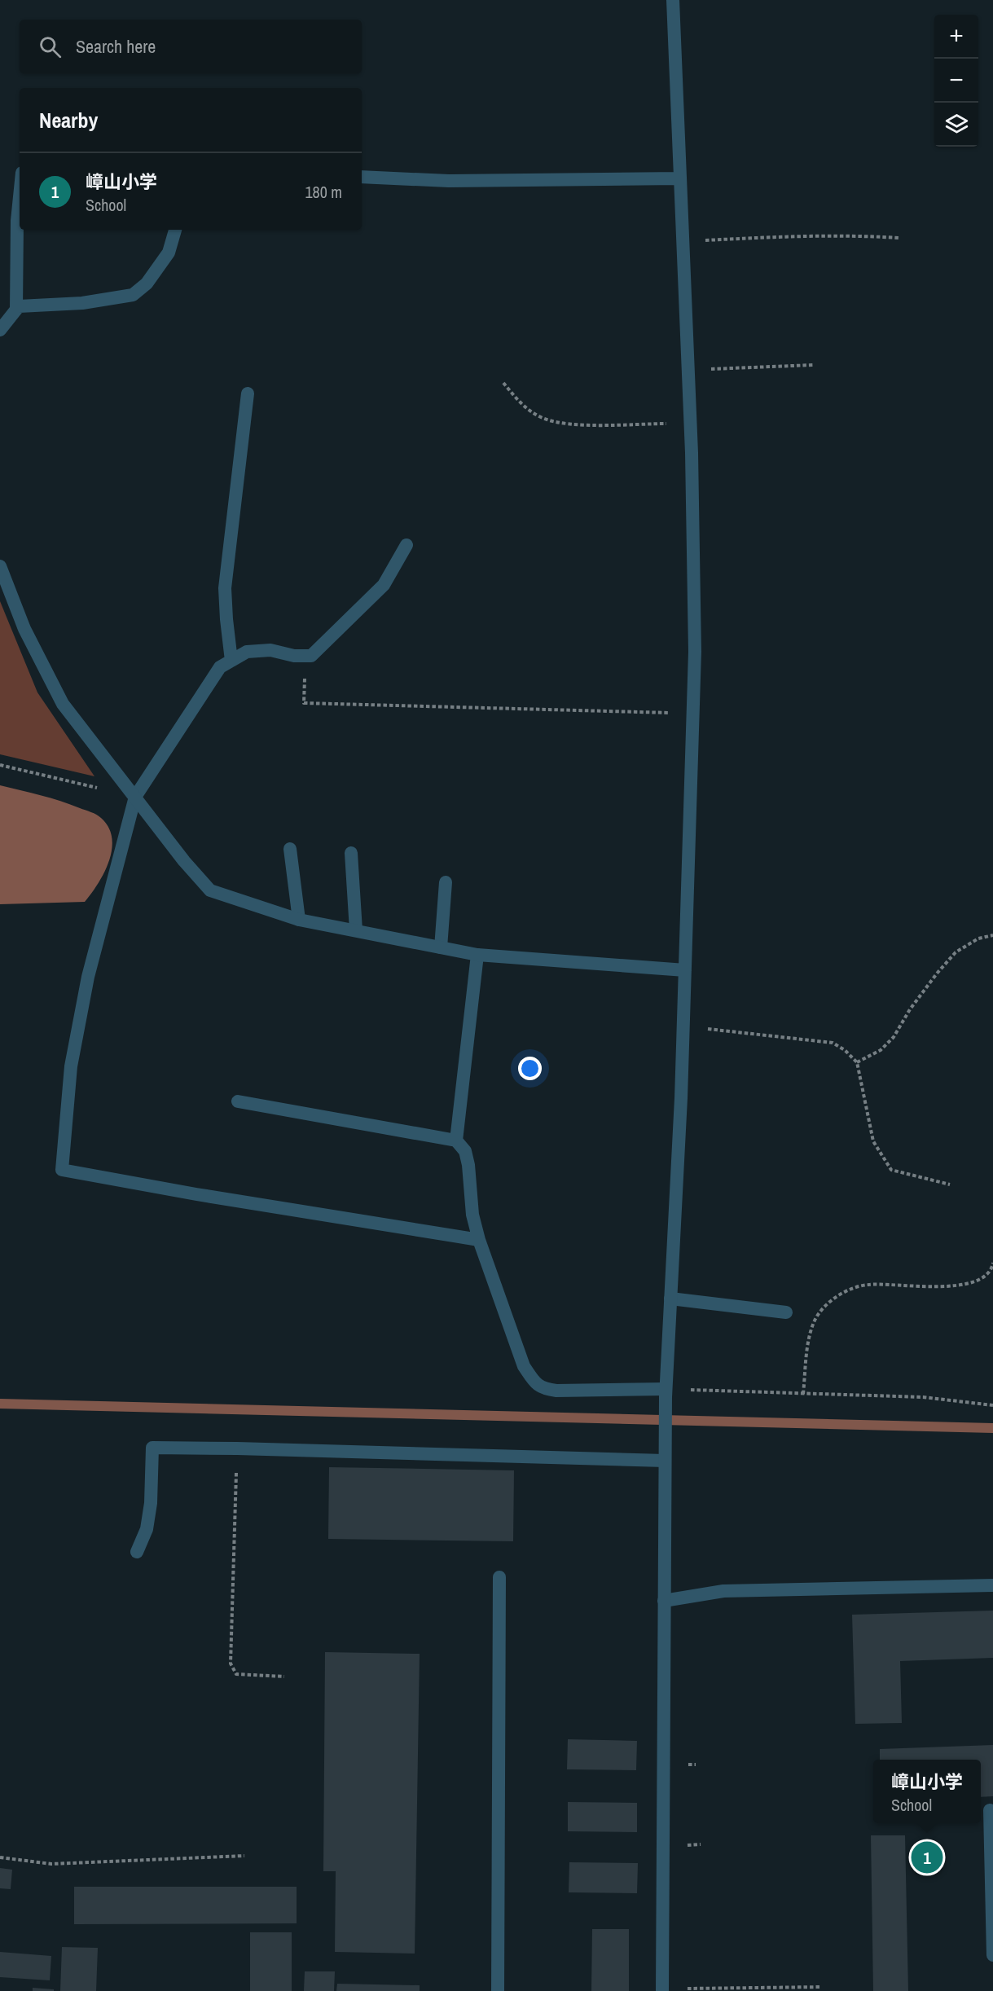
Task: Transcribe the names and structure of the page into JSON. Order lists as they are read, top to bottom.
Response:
{
  "page": {
    "map_buttons": ["+", "−"],
    "search": "Search here",
    "heading": "Nearby",
    "list": [
      {
        "mark": "1",
        "name": "嶂山小学",
        "note": "School",
        "value": "180 m"
      }
    ],
    "popup": ["嶂山小学", "School"],
    "pins": "1"
  }
}
